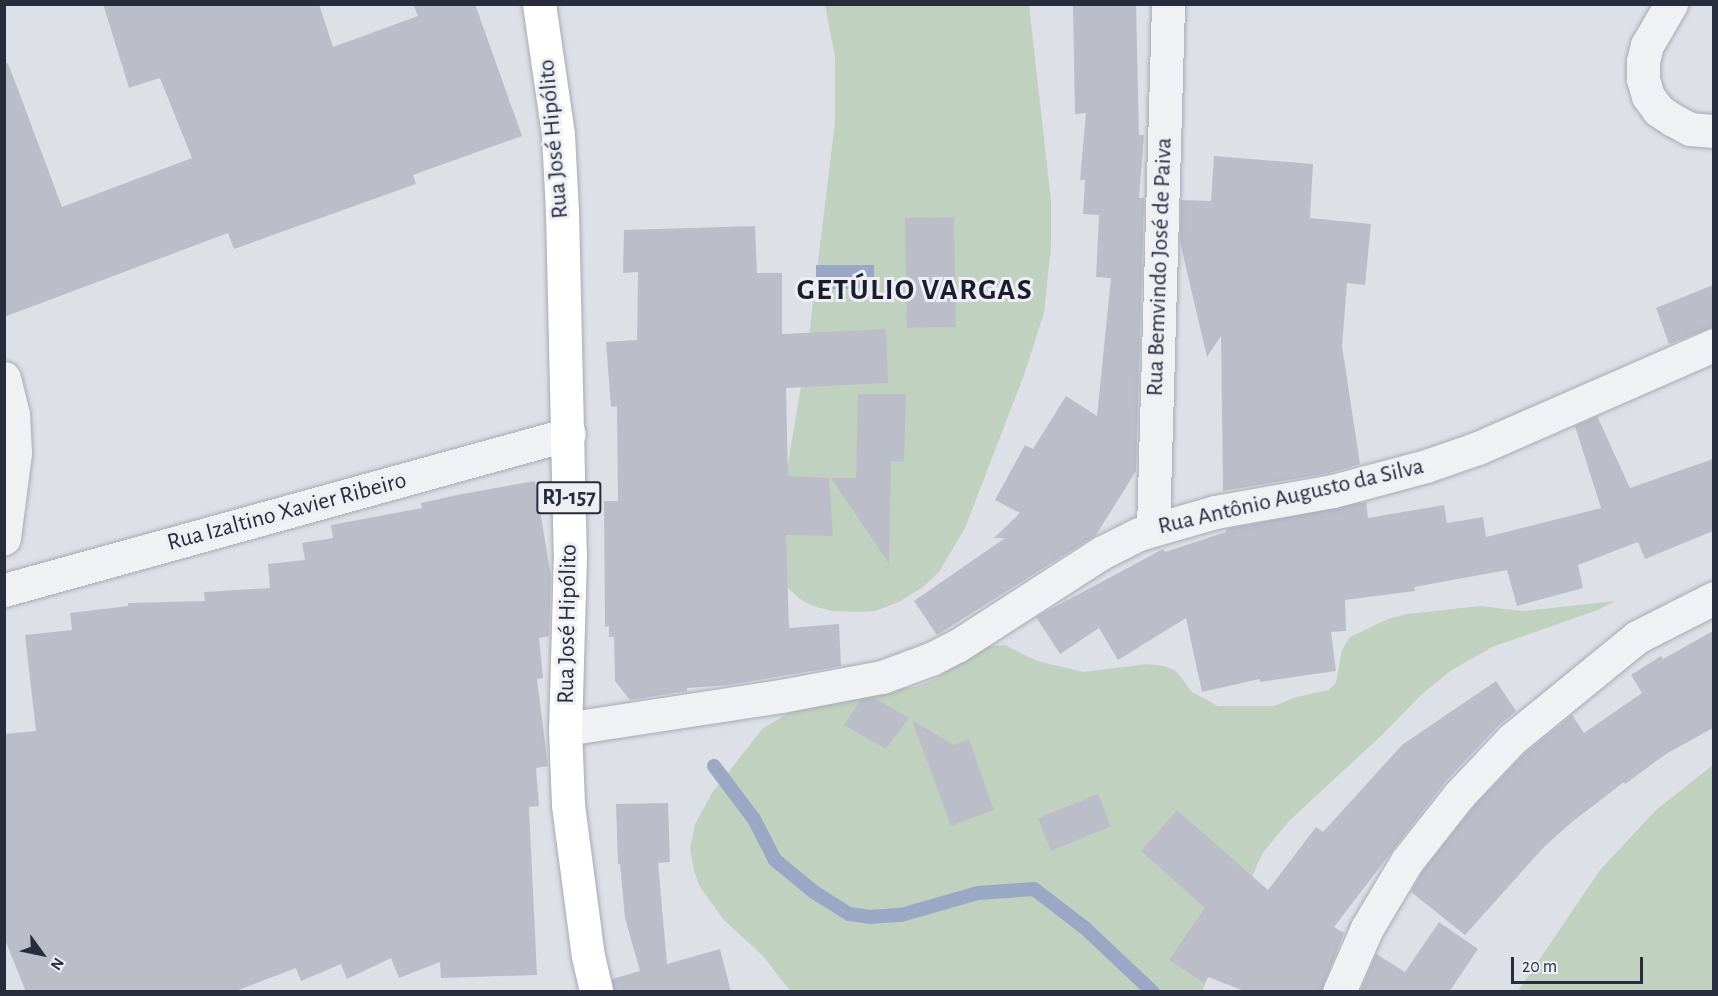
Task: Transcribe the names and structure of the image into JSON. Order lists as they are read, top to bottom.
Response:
{
  "streets": {
    "main road": ["Rua José Hipólito", "RJ-157"],
    "street": ["Rua Bemvindo José de Paiva", "Rua Antônio Augusto da Silva", "Rua Izaltino Xavier Ribeiro"]
  },
  "crossings": [
    ["Rua José Hipólito", "Rua Antônio Augusto da Silva"],
    ["Rua José Hipólito", "Rua Izaltino Xavier Ribeiro"],
    ["Rua Bemvindo José de Paiva", "Rua Antônio Augusto da Silva"]
  ],
  "districts": ["GETÚLIO VARGAS"],
  "scale_bar": "20 m",
  "north": "bottom right"
}
